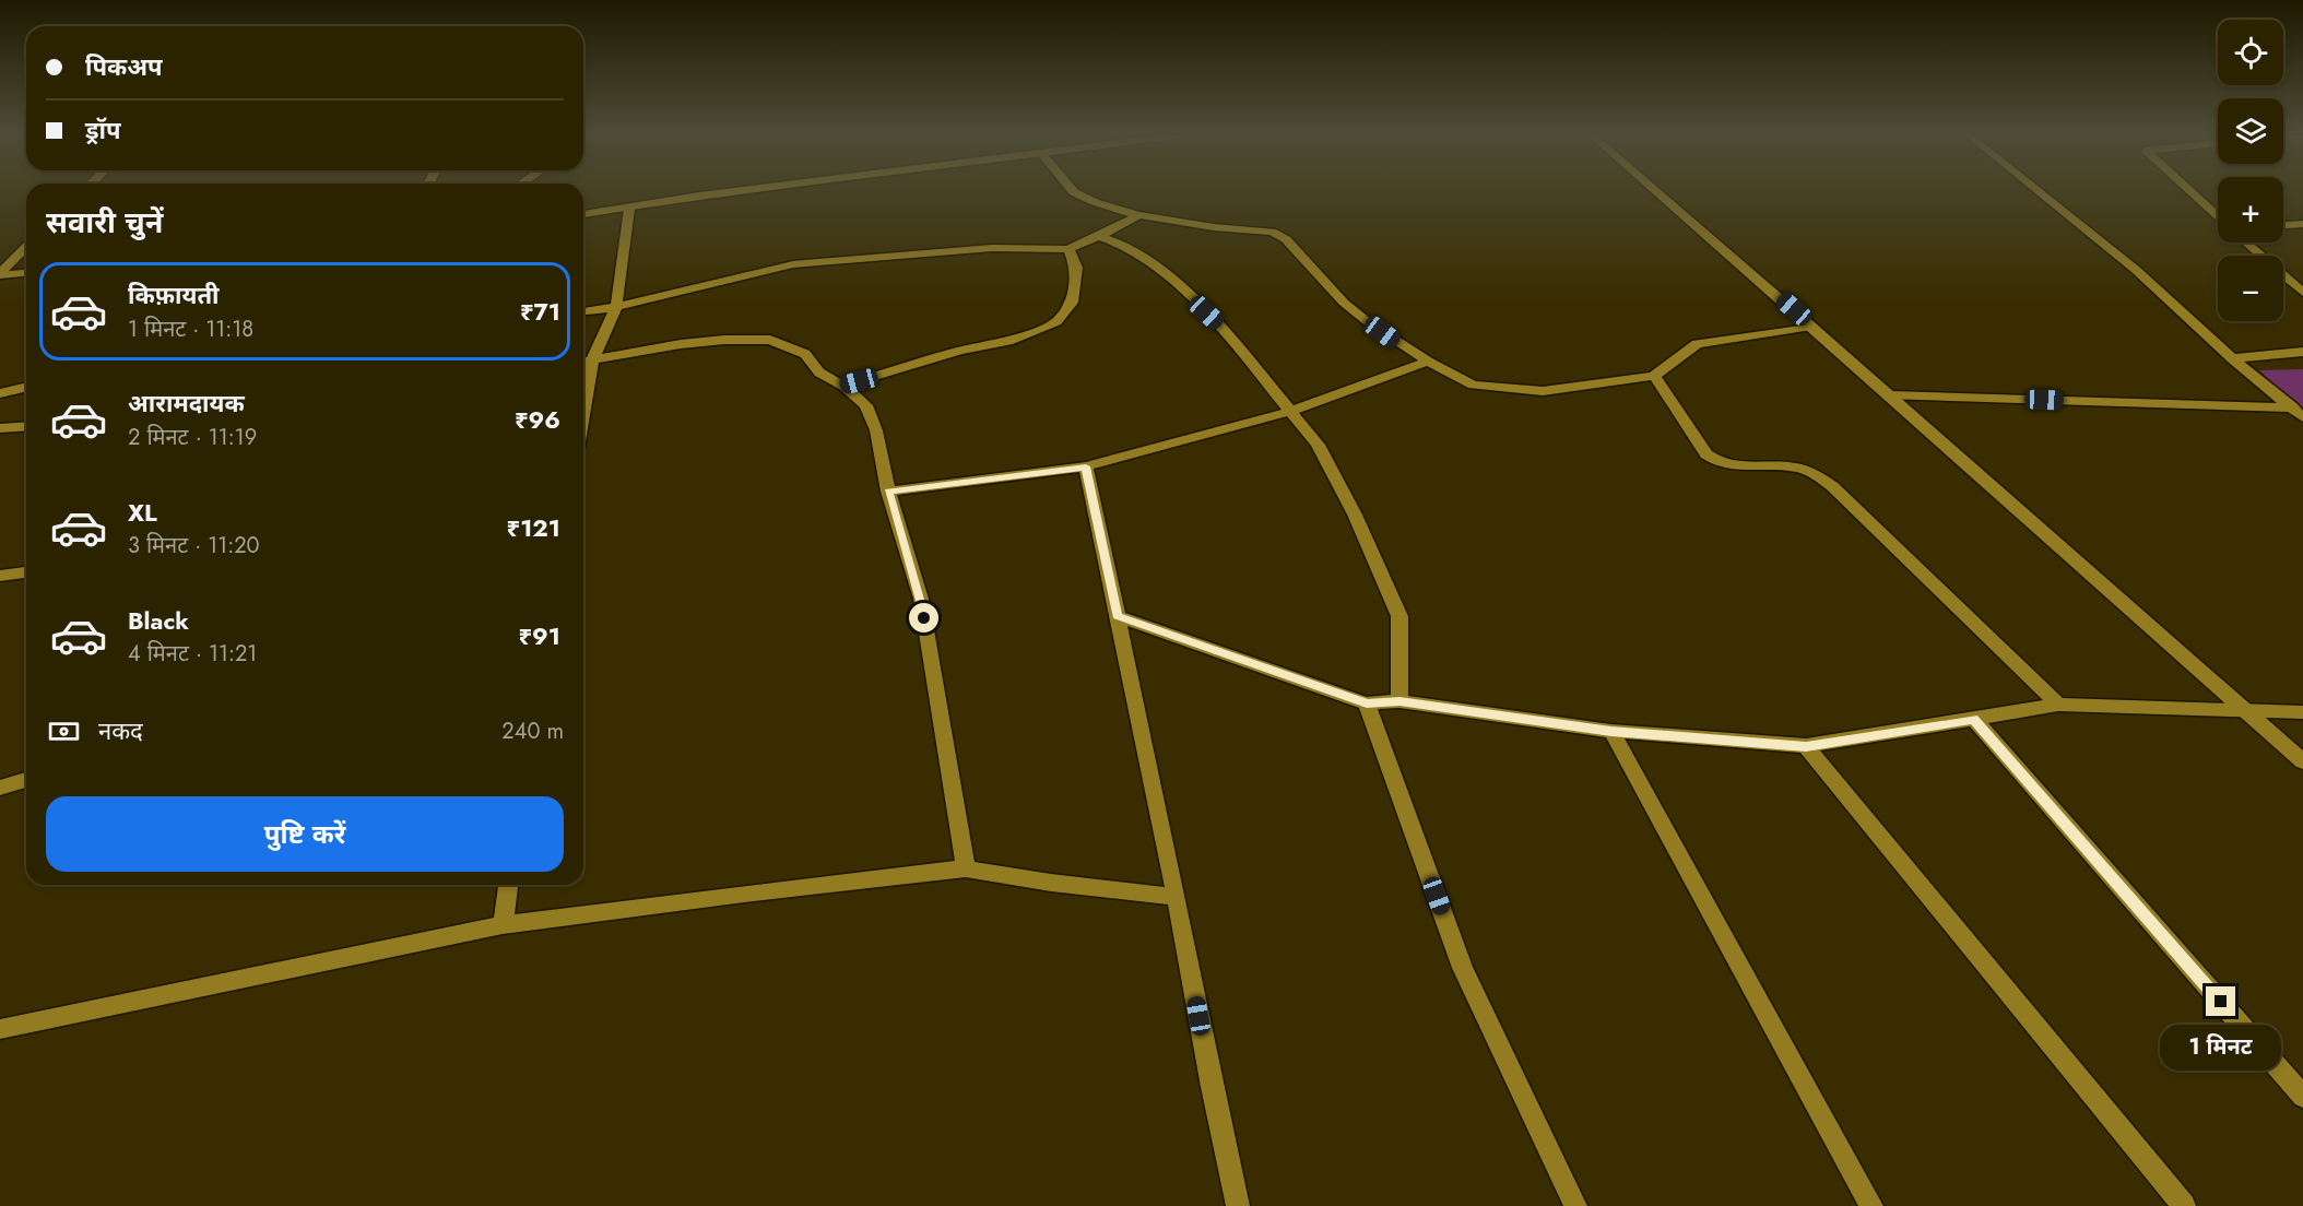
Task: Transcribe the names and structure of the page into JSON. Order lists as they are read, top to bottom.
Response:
{
  "page": {
    "map_buttons": ["+", "−"],
    "banner": ["पिकअप", "ड्रॉप"],
    "heading": "सवारी चुनें",
    "list": [
      {
        "name": "किफ़ायती",
        "note": "1 मिनट · 11:18",
        "value": "₹71"
      },
      {
        "name": "आरामदायक",
        "note": "2 मिनट · 11:19",
        "value": "₹96"
      },
      {
        "name": "XL",
        "note": "3 मिनट · 11:20",
        "value": "₹121"
      },
      {
        "name": "Black",
        "note": "4 मिनट · 11:21",
        "value": "₹91"
      }
    ],
    "pay": ["नकद", "240 m"],
    "buttons": "पुष्टि करें",
    "bubble": "1 मिनट"
  }
}
